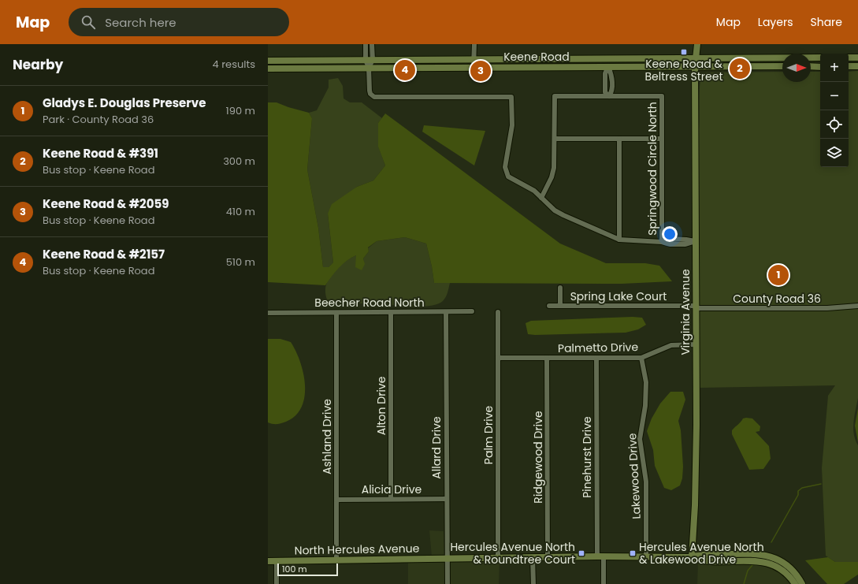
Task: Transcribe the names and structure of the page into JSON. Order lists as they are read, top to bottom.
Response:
{
  "streets": {
    "main road": ["Keene Road", "Virginia Avenue", "North Hercules Avenue"],
    "street": [
      "Springwood Circle North",
      "Spring Lake Court",
      "County Road 36",
      "Beecher Road North",
      "Palmetto Drive",
      "Alton Drive",
      "Palm Drive",
      "Ashland Drive",
      "Allard Drive",
      "Ridgewood Drive",
      "Pinehurst Drive",
      "Lakewood Drive",
      "Alicia Drive"
    ]
  },
  "crossings": [
    ["Keene Road", "Virginia Avenue"],
    ["Spring Lake Court", "County Road 36"],
    ["Spring Lake Court", "Virginia Avenue"],
    ["County Road 36", "Virginia Avenue"],
    ["Beecher Road North", "Alton Drive"],
    ["Beecher Road North", "Ashland Drive"],
    ["Beecher Road North", "Allard Drive"],
    ["Virginia Avenue", "Palmetto Drive"],
    ["Virginia Avenue", "North Hercules Avenue"],
    ["Palmetto Drive", "Palm Drive"],
    ["Palmetto Drive", "Ridgewood Drive"],
    ["Palmetto Drive", "Pinehurst Drive"],
    ["Palmetto Drive", "Lakewood Drive"],
    ["Alton Drive", "Alicia Drive"],
    ["Palm Drive", "North Hercules Avenue"],
    ["Ashland Drive", "Alicia Drive"],
    ["Ashland Drive", "North Hercules Avenue"],
    ["Allard Drive", "Alicia Drive"],
    ["Allard Drive", "North Hercules Avenue"],
    ["Ridgewood Drive", "North Hercules Avenue"],
    ["Pinehurst Drive", "North Hercules Avenue"],
    ["Lakewood Drive", "North Hercules Avenue"]
  ],
  "places": {
    "transit": ["Keene Road & Beltress Street", "Hercules Avenue North & Roundtree Court", "Hercules Avenue North & Lakewood Drive"]
  },
  "scale_bar": "100 m",
  "north": "right",
  "page": {
    "header": "Map",
    "search": "Search here",
    "nav": ["Map", "Layers", "Share"],
    "heading": ["Nearby", "4 results"],
    "map_buttons": ["+", "−"],
    "pins": [
      "2",
      "4",
      "3",
      "1"
    ],
    "list": [
      {
        "mark": "1",
        "name": "Gladys E. Douglas Preserve",
        "note": "Park · County Road 36",
        "value": "190 m"
      },
      {
        "mark": "2",
        "name": "Keene Road & #391",
        "note": "Bus stop · Keene Road",
        "value": "300 m"
      },
      {
        "mark": "3",
        "name": "Keene Road & #2059",
        "note": "Bus stop · Keene Road",
        "value": "410 m"
      },
      {
        "mark": "4",
        "name": "Keene Road & #2157",
        "note": "Bus stop · Keene Road",
        "value": "510 m"
      }
    ],
    "scale": "100 m"
  }
}
